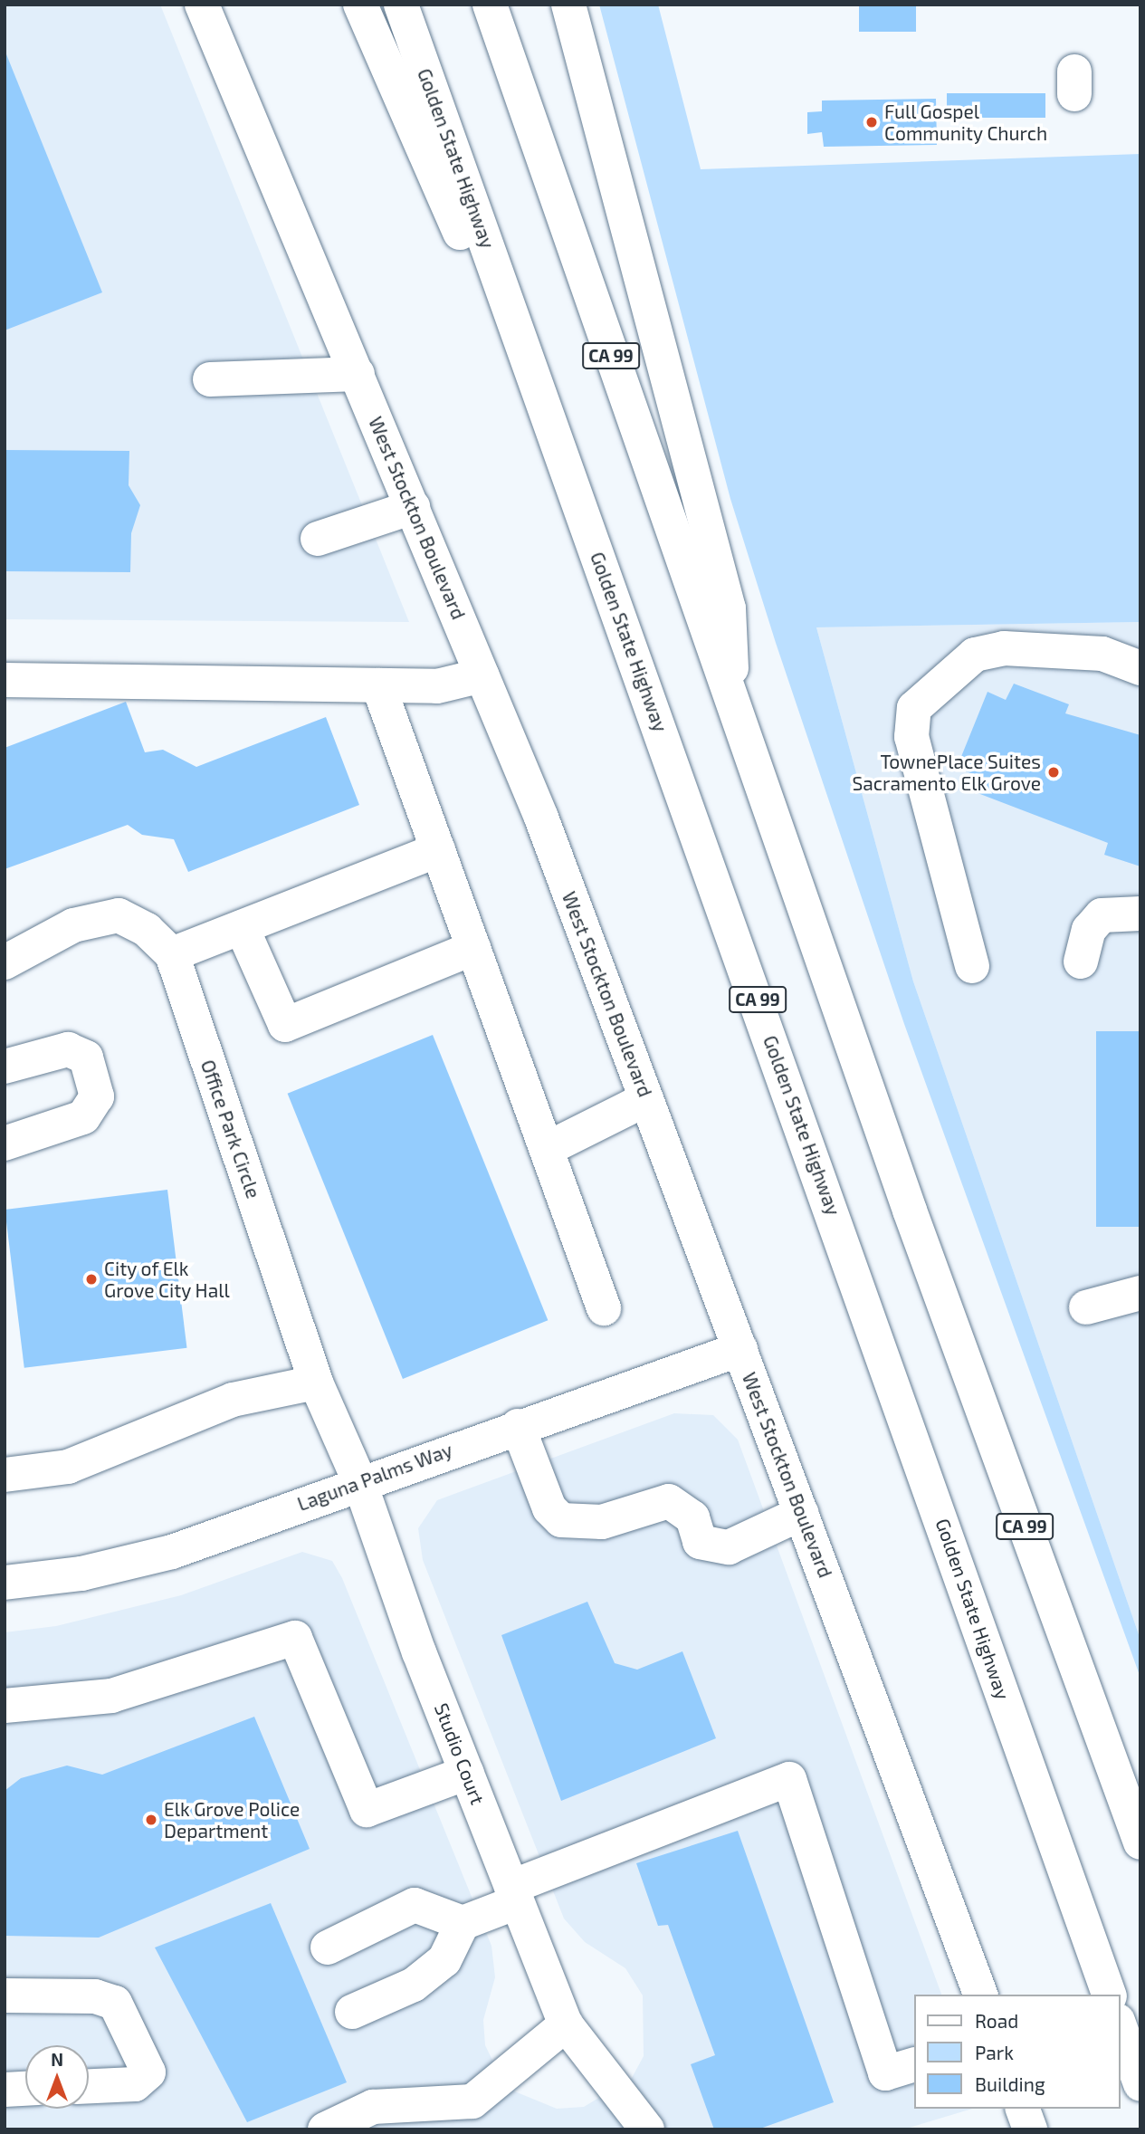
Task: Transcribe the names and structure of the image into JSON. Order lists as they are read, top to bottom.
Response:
{
  "streets": {
    "main road": [
      "Golden State Highway",
      "CA 99",
      "West Stockton Boulevard",
      "Office Park Circle",
      "Laguna Palms Way",
      "Studio Court"
    ]
  },
  "crossings": [
    ["West Stockton Boulevard", "Laguna Palms Way"],
    ["Office Park Circle", "Laguna Palms Way"],
    ["Office Park Circle", "Studio Court"],
    ["Laguna Palms Way", "Studio Court"]
  ],
  "places": [
    "Full Gospel Community Church",
    "TownePlace Suites Sacramento Elk Grove",
    "City of Elk Grove City Hall",
    "Elk Grove Police Department"
  ],
  "legend": ["Road", "Park", "Building"],
  "north": "top"
}
